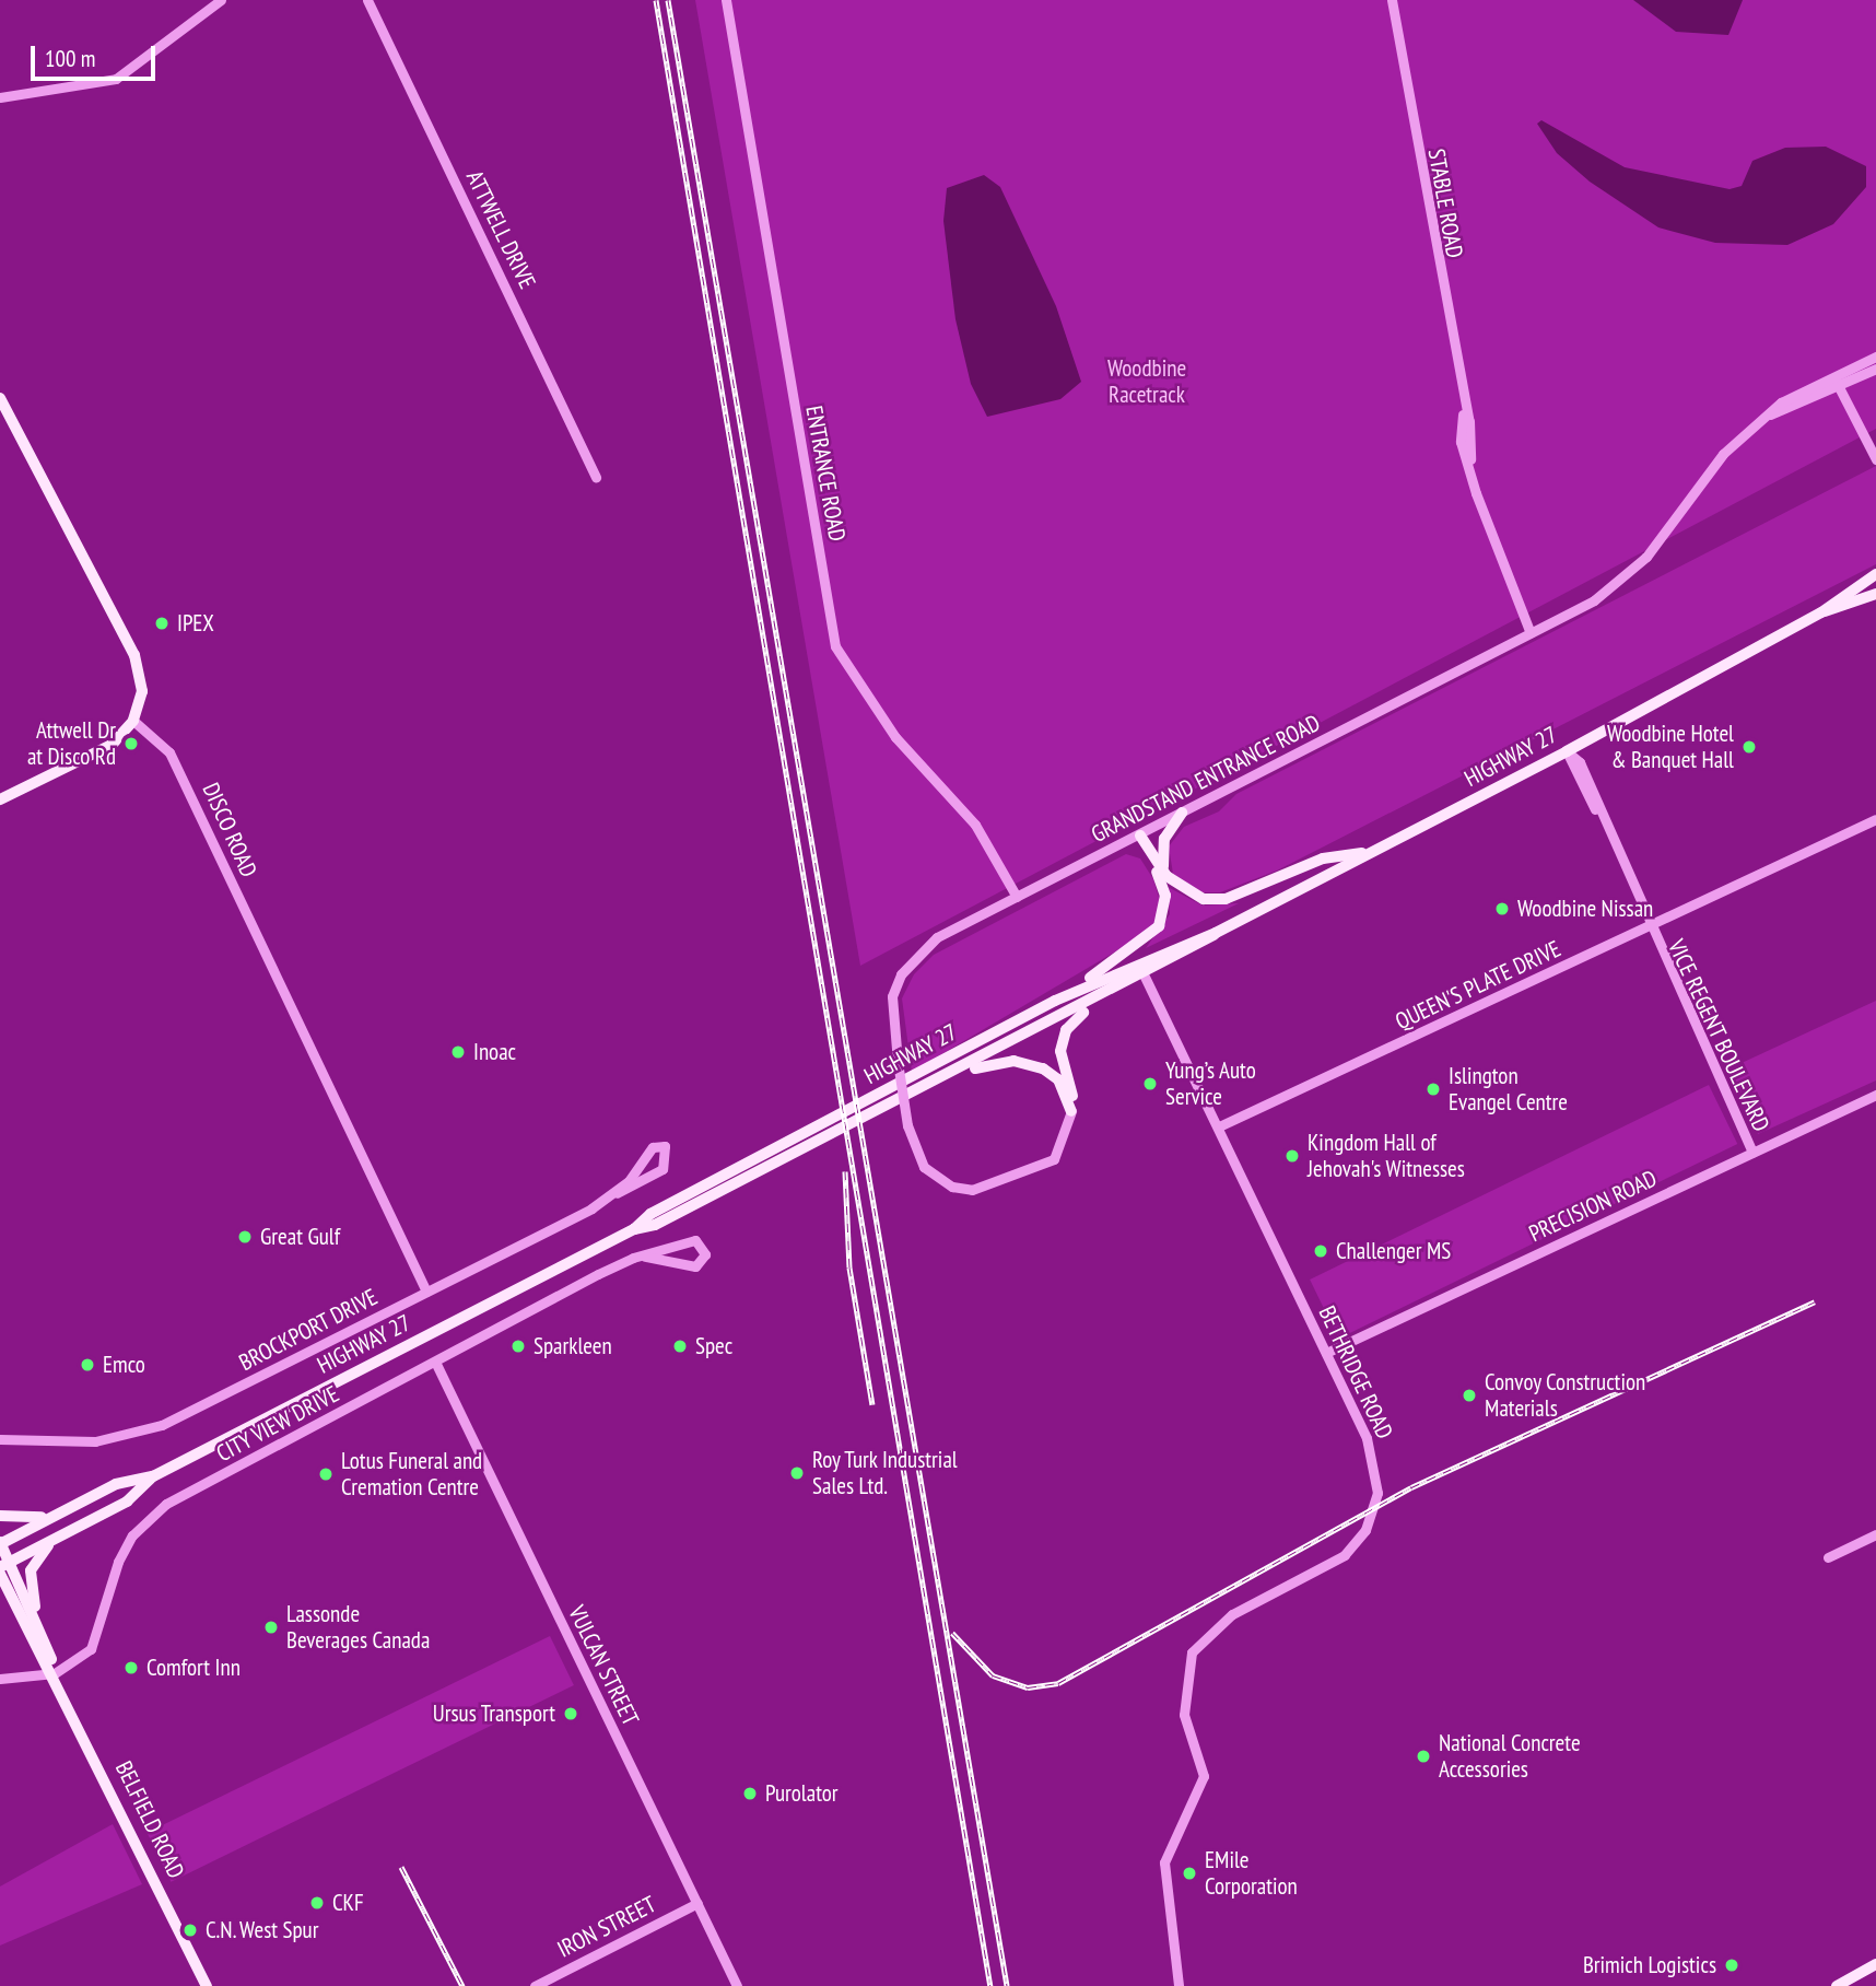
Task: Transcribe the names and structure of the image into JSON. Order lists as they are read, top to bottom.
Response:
{
  "streets": {
    "main road": ["HIGHWAY 27", "BELFIELD ROAD"],
    "street": [
      "STABLE ROAD",
      "ATTWELL DRIVE",
      "ENTRANCE ROAD",
      "GRANDSTAND ENTRANCE ROAD",
      "DISCO ROAD",
      "QUEEN'S PLATE DRIVE",
      "VICE REGENT BOULEVARD",
      "PRECISION ROAD",
      "BROCKPORT DRIVE",
      "BETHRIDGE ROAD",
      "CITY VIEW DRIVE",
      "VULCAN STREET",
      "IRON STREET"
    ]
  },
  "crossings": [
    ["STABLE ROAD", "GRANDSTAND ENTRANCE ROAD"],
    ["ENTRANCE ROAD", "GRANDSTAND ENTRANCE ROAD"],
    ["HIGHWAY 27", "VICE REGENT BOULEVARD"],
    ["HIGHWAY 27", "BETHRIDGE ROAD"],
    ["HIGHWAY 27", "BELFIELD ROAD"],
    ["DISCO ROAD", "BROCKPORT DRIVE"],
    ["QUEEN'S PLATE DRIVE", "VICE REGENT BOULEVARD"],
    ["QUEEN'S PLATE DRIVE", "BETHRIDGE ROAD"],
    ["VICE REGENT BOULEVARD", "PRECISION ROAD"],
    ["PRECISION ROAD", "BETHRIDGE ROAD"],
    ["CITY VIEW DRIVE", "VULCAN STREET"],
    ["CITY VIEW DRIVE", "BELFIELD ROAD"],
    ["VULCAN STREET", "IRON STREET"]
  ],
  "parks": ["Woodbine Racetrack"],
  "places": [
    "IPEX",
    "Attwell Dr at Disco Rd",
    "Woodbine Hotel & Banquet Hall",
    "Woodbine Nissan",
    "Inoac",
    "Yung’s Auto Service",
    "Islington Evangel Centre",
    "Kingdom Hall of Jehovah's Witnesses",
    "Great Gulf",
    "Challenger MS",
    "Sparkleen",
    "Spec",
    "Emco",
    "Convoy Construction Materials",
    "Roy Turk Industrial Sales Ltd.",
    "Lotus Funeral and Cremation Centre",
    "Lassonde Beverages Canada",
    "Comfort Inn",
    "Ursus Transport",
    "National Concrete Accessories",
    "Purolator",
    "EMile Corporation",
    "CKF",
    "C.N. West Spur",
    "Brimich Logistics"
  ],
  "scale_bar": "100 m"
}
